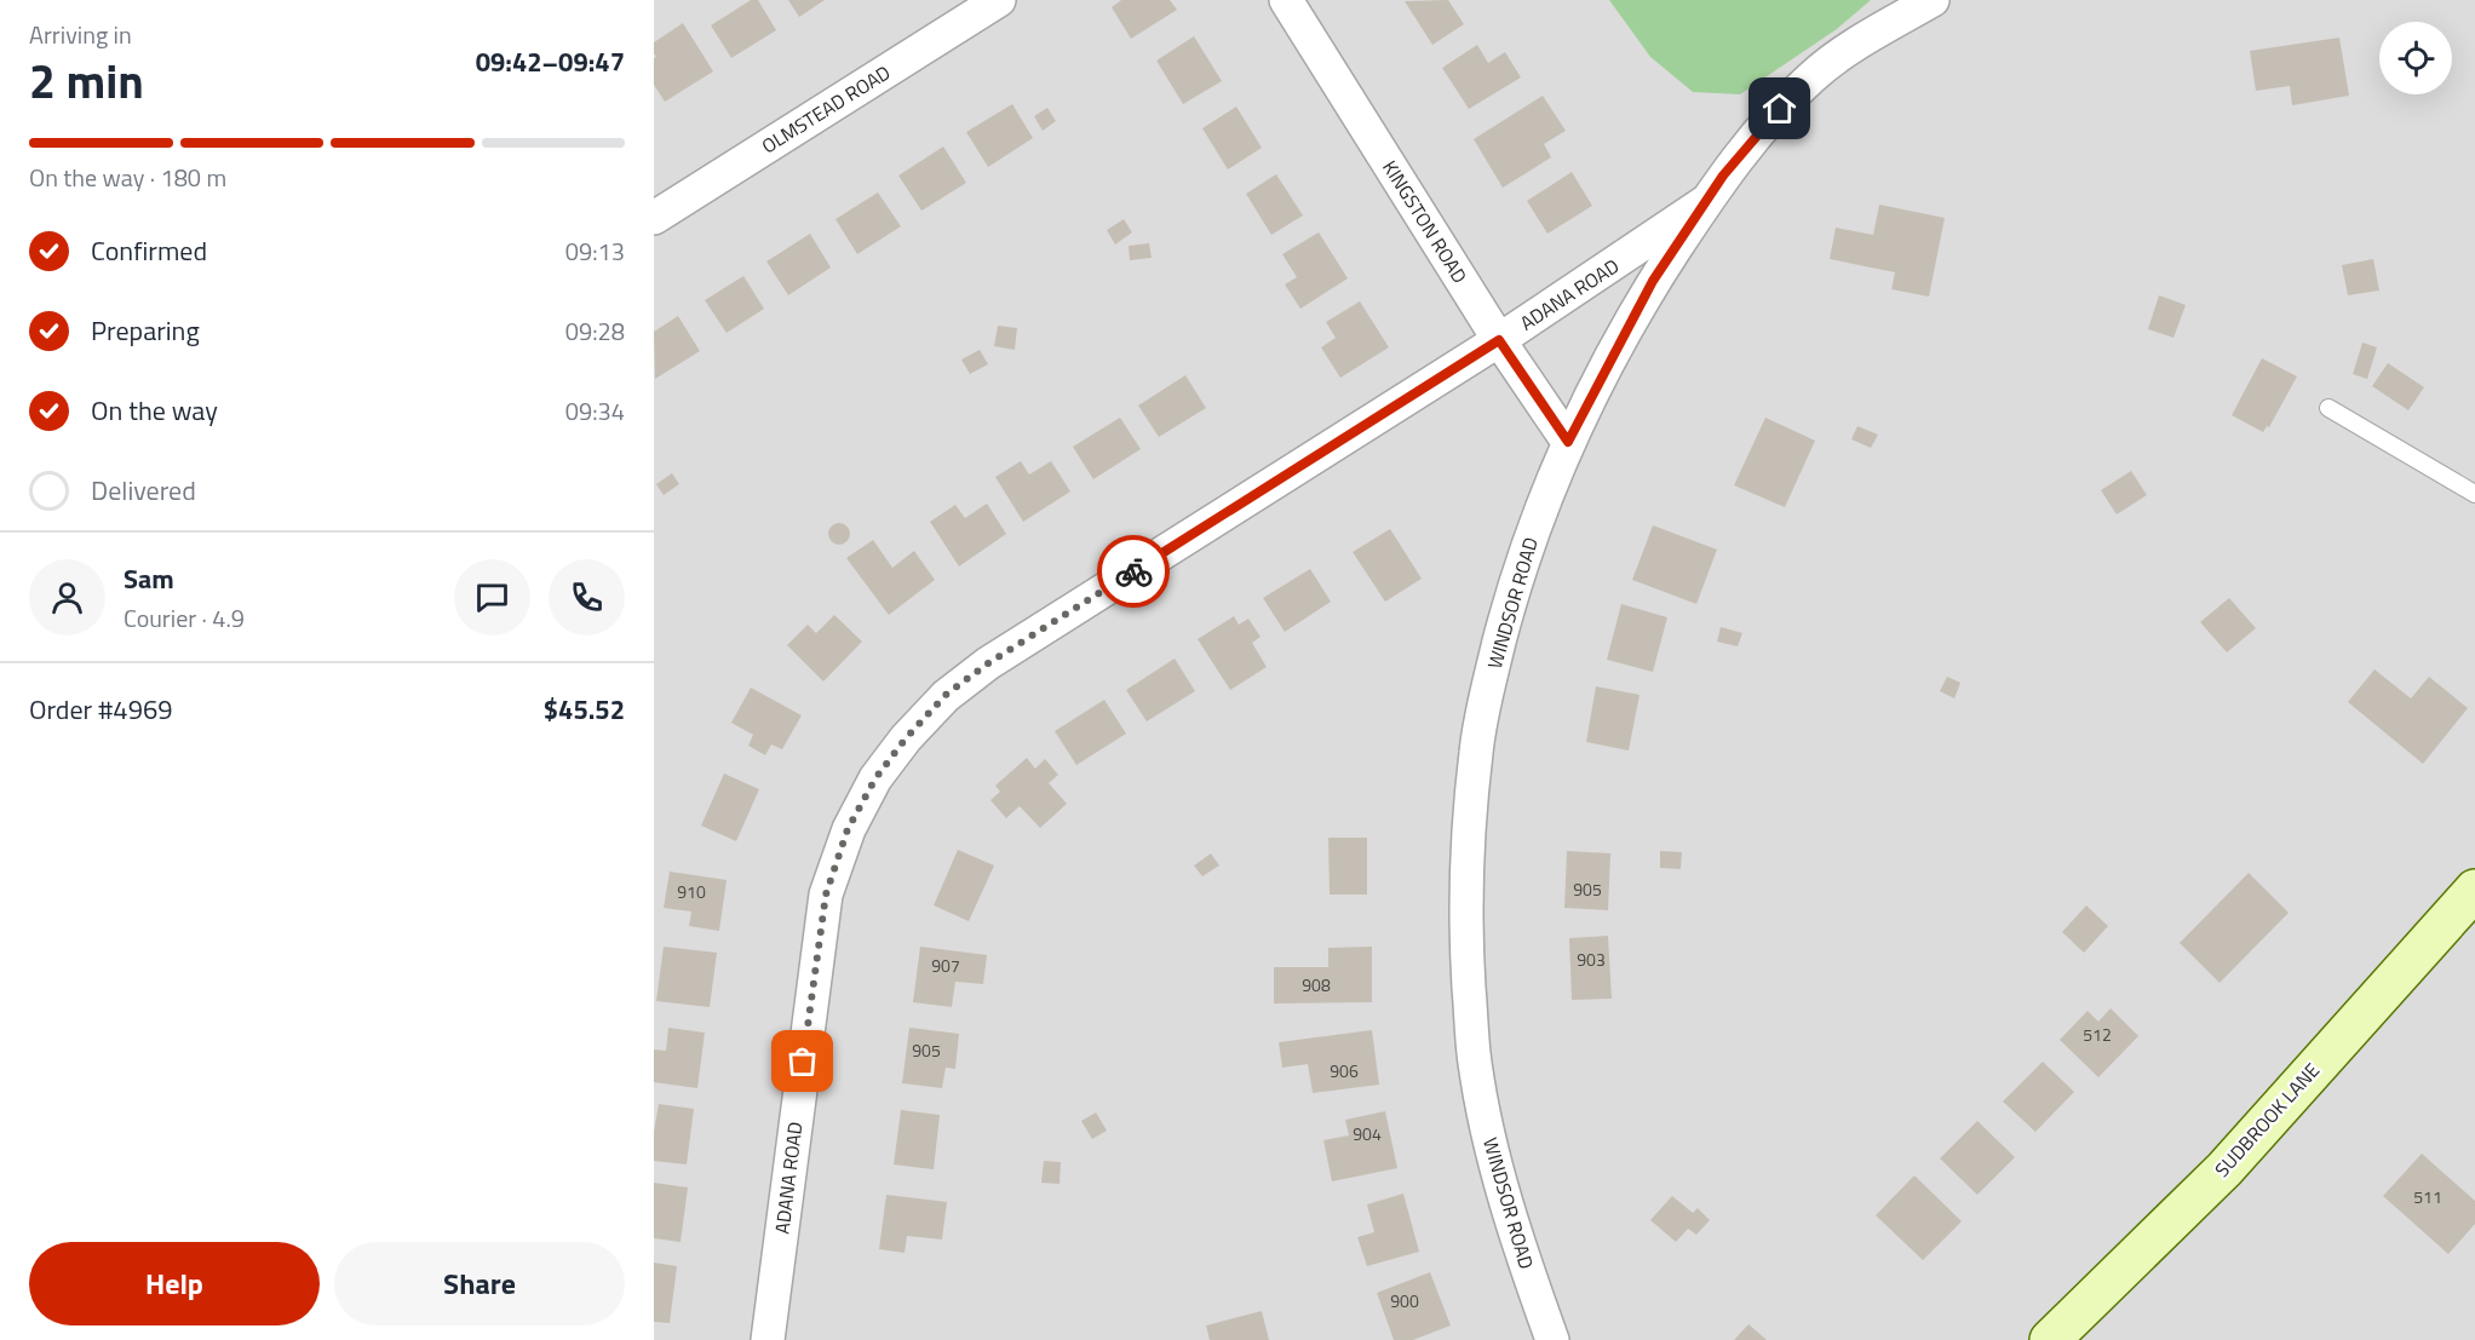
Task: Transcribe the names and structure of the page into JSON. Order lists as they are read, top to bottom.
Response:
{
  "streets": {
    "street": [
      "OLMSTEAD ROAD",
      "KINGSTON ROAD",
      "ADANA ROAD",
      "WINDSOR ROAD",
      "SUDBROOK LANE"
    ]
  },
  "crossings": [
    ["KINGSTON ROAD", "ADANA ROAD"],
    ["KINGSTON ROAD", "WINDSOR ROAD"],
    ["ADANA ROAD", "WINDSOR ROAD"]
  ],
  "house_numbers": [
    "905",
    "910",
    "903",
    "907",
    "908",
    "512",
    "905",
    "906",
    "904",
    "511",
    "900"
  ],
  "page": {
    "heading": ["2 min", "Arriving in", "09:42–09:47"],
    "panel": [
      "Sam",
      "Courier · 4.9",
      "Order #4969",
      "$45.52"
    ],
    "bar": "On the way · 180 m",
    "list": [
      ["Confirmed", "09:13"],
      ["Preparing", "09:28"],
      ["On the way", "09:34"],
      "Delivered"
    ],
    "buttons": ["Help", "Share"]
  }
}
